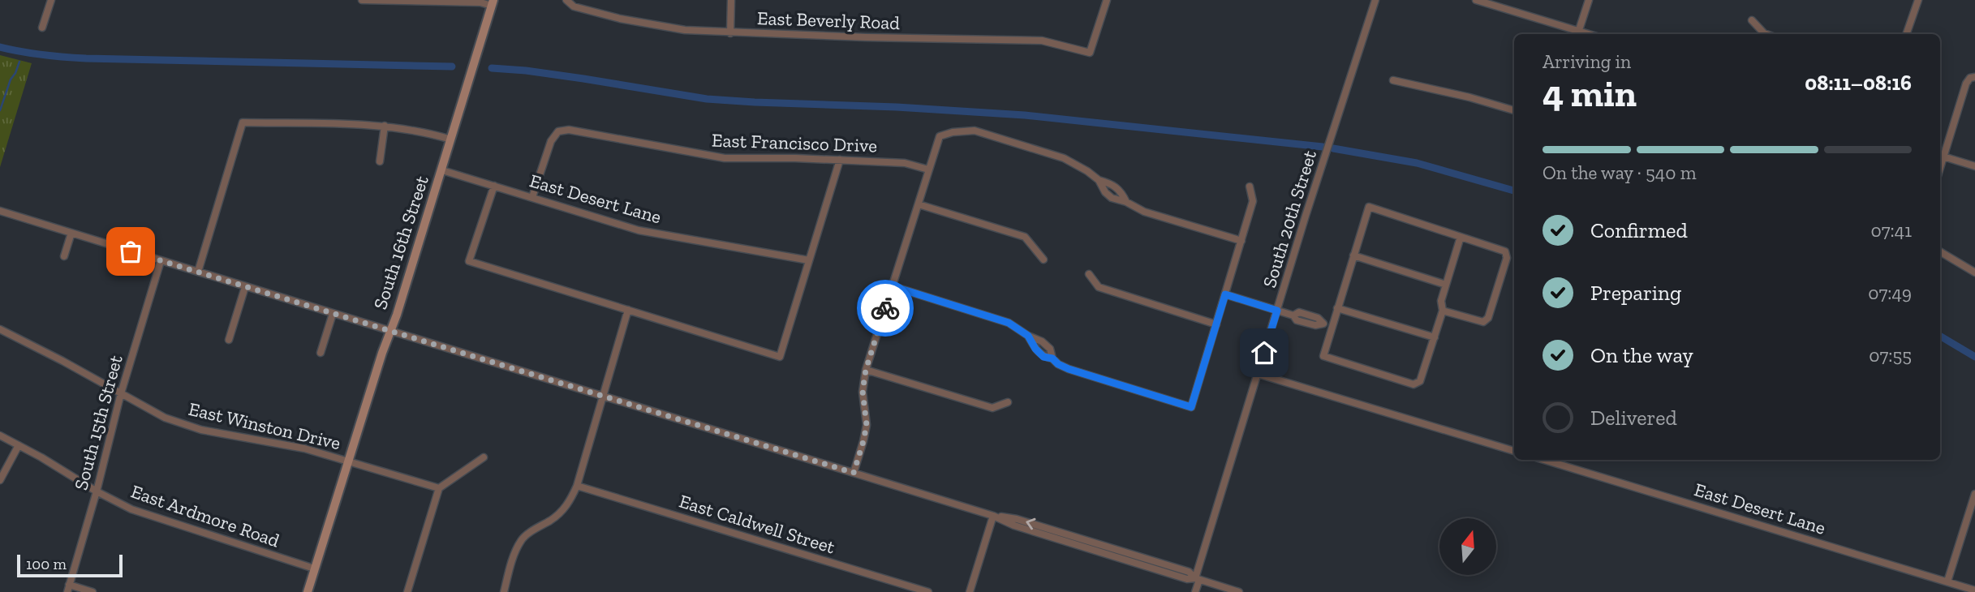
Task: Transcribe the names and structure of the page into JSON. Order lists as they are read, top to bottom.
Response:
{
  "streets": {
    "main road": ["South 16th Street"],
    "street": [
      "East Beverly Road",
      "East Francisco Drive",
      "East Desert Lane",
      "South 20th Street",
      "South 15th Street",
      "East Winston Drive",
      "East Ardmore Road",
      "East Caldwell Street"
    ]
  },
  "crossings": [
    ["East Francisco Drive", "East Desert Lane"],
    ["East Desert Lane", "South 16th Street"],
    ["South 16th Street", "East Winston Drive"],
    ["South 16th Street", "East Ardmore Road"],
    ["South 15th Street", "East Winston Drive"],
    ["South 15th Street", "East Ardmore Road"]
  ],
  "scale_bar": "100 m",
  "north": "top",
  "page": {
    "heading": ["4 min", "Arriving in", "08:11–08:16"],
    "bar": "On the way · 540 m",
    "list": [
      ["Confirmed", "07:41"],
      ["Preparing", "07:49"],
      ["On the way", "07:55"],
      "Delivered"
    ],
    "scale": "100 m"
  }
}
